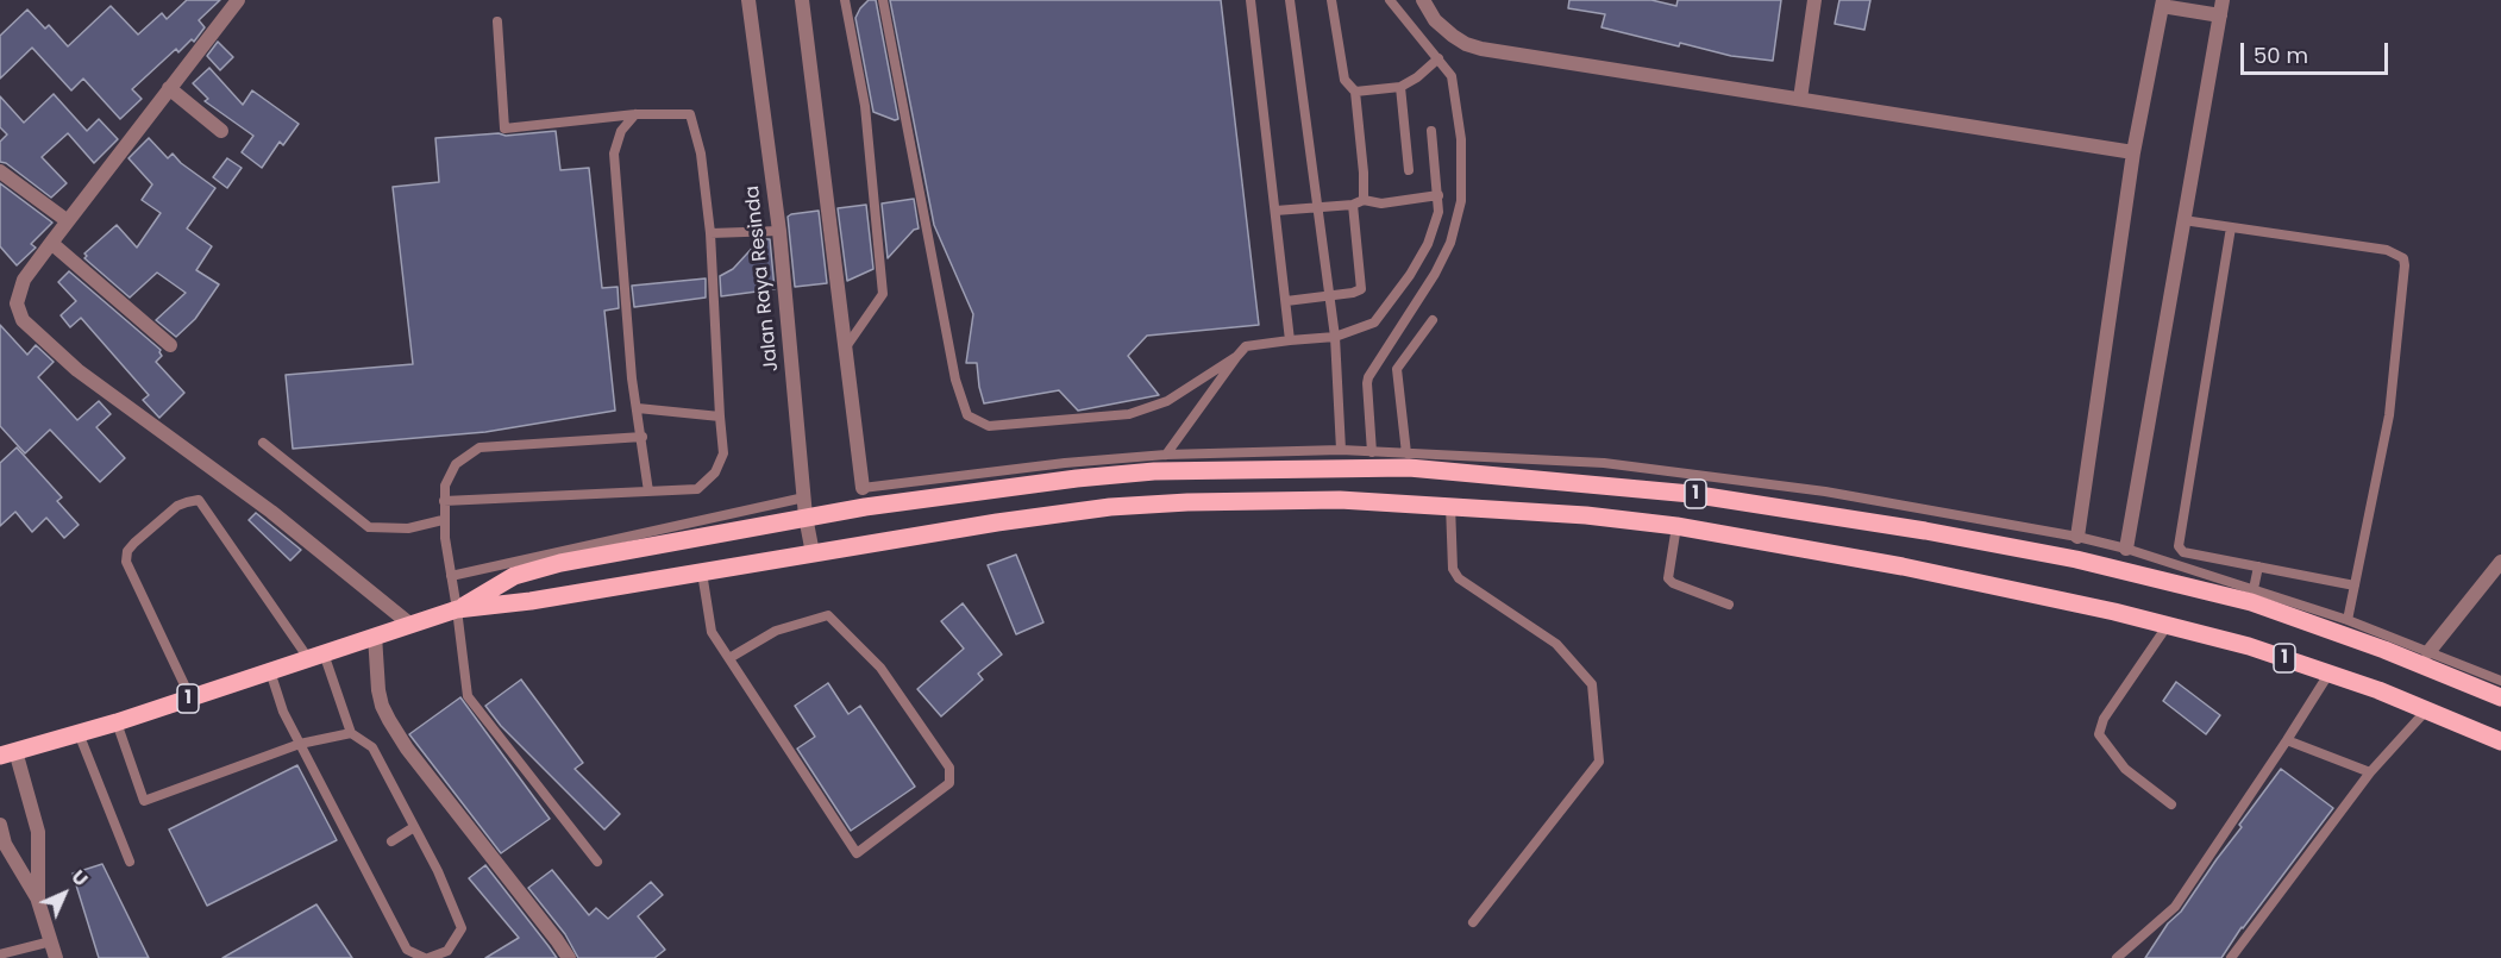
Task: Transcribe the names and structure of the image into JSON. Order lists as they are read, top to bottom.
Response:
{
  "streets": {
    "main road": ["1"],
    "street": ["Jalan Raya Resinda"]
  },
  "crossings": [
    ["Jalan Raya Resinda", "1"]
  ],
  "scale_bar": "50 m",
  "north": "top right"
}
